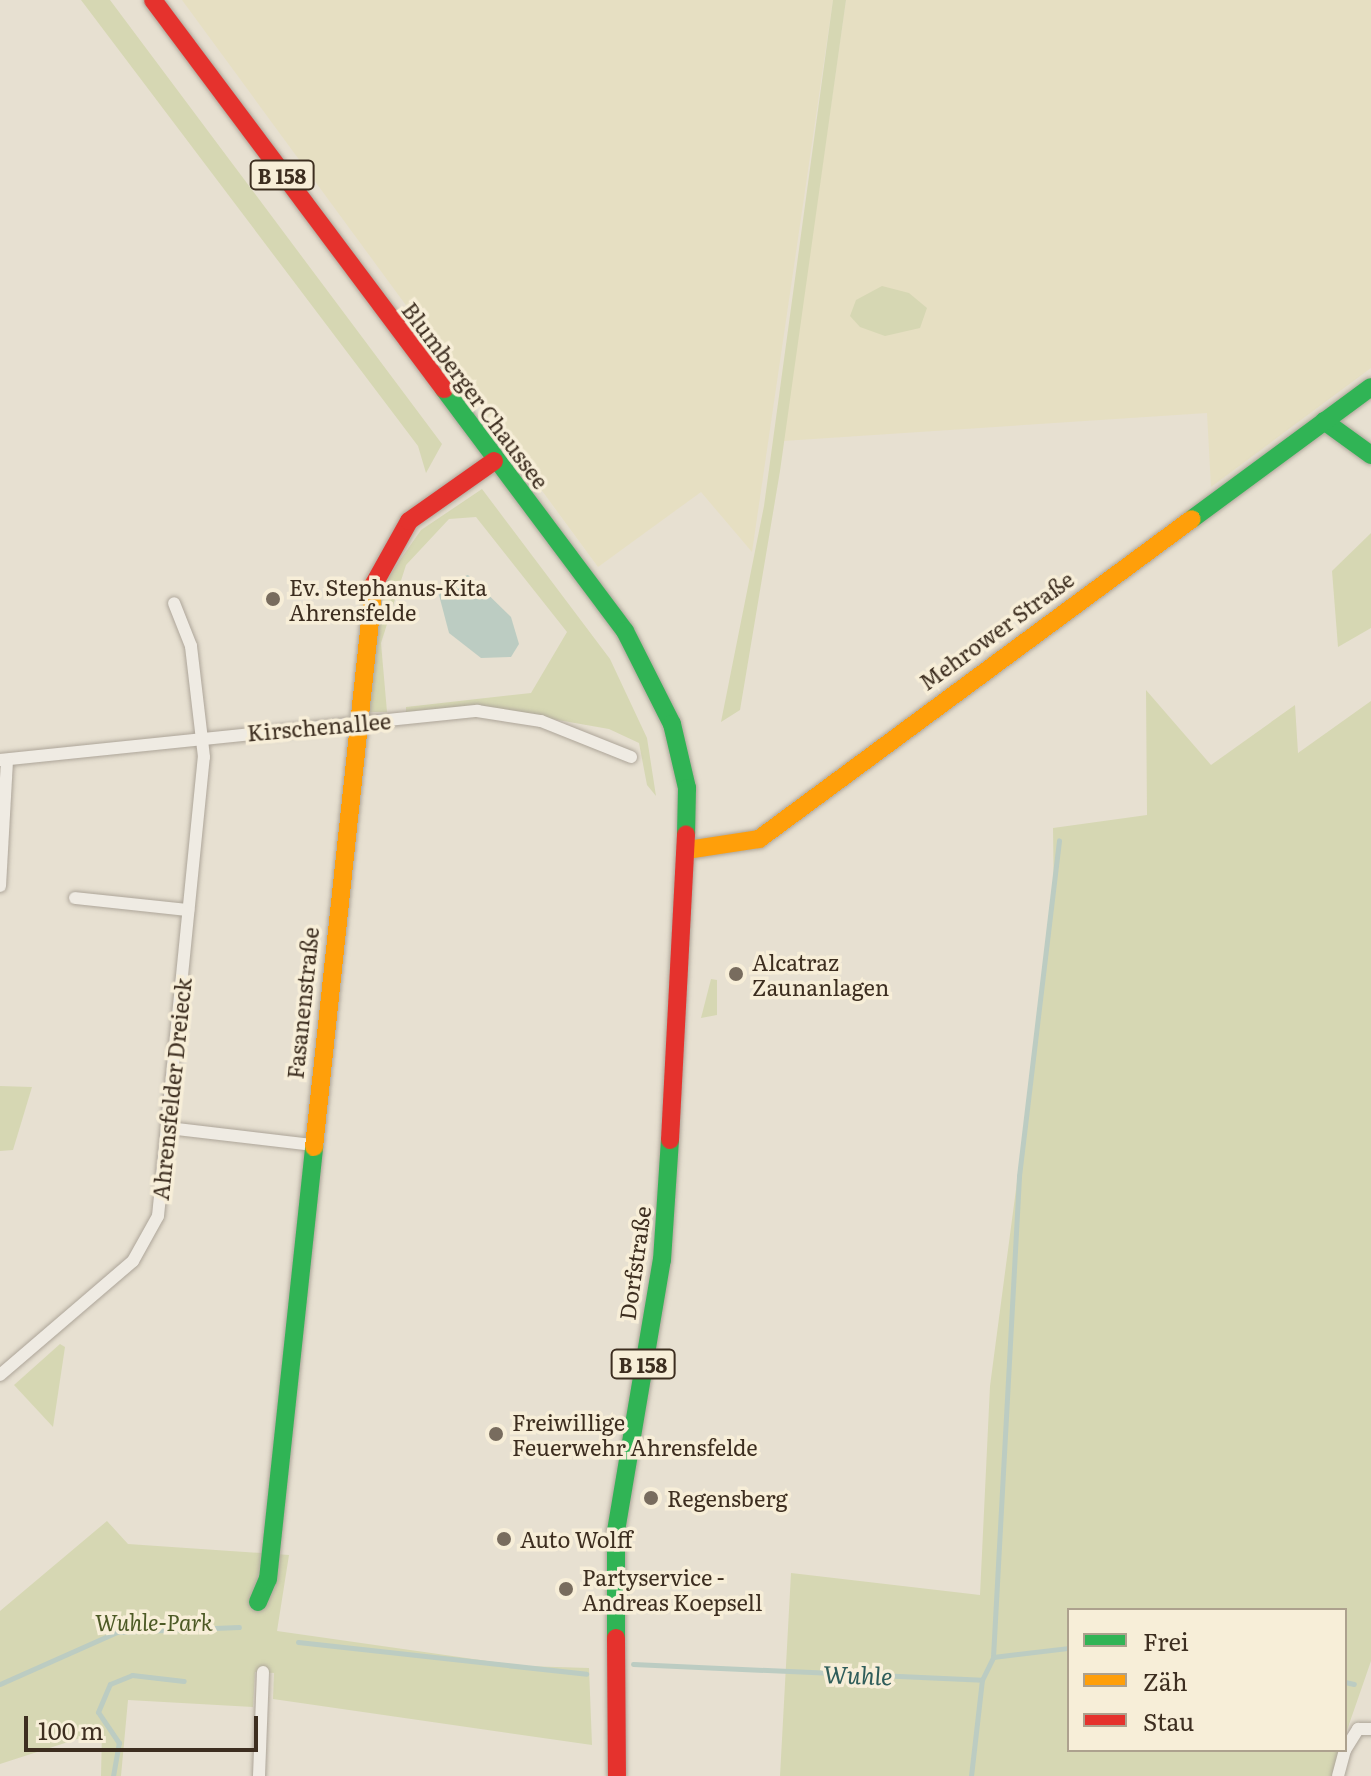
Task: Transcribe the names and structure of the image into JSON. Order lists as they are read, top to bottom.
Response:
{
  "streets": {
    "main road": [
      "B 158",
      "Blumberger Chaussee",
      "Mehrower Straße",
      "Fasanenstraße",
      "Dorfstraße"
    ],
    "street": ["Kirschenallee", "Ahrensfelder Dreieck"]
  },
  "crossings": [
    ["Blumberger Chaussee", "Mehrower Straße"],
    ["Blumberger Chaussee", "Fasanenstraße"],
    ["Blumberger Chaussee", "Dorfstraße"],
    ["Mehrower Straße", "Dorfstraße"],
    ["Kirschenallee", "Fasanenstraße"],
    ["Kirschenallee", "Ahrensfelder Dreieck"]
  ],
  "water": ["Wuhle"],
  "parks": ["Wuhle-Park"],
  "places": [
    "Ev. Stephanus-Kita Ahrensfelde",
    "Alcatraz Zaunanlagen",
    "Freiwillige Feuerwehr Ahrensfelde",
    "Regensberg",
    "Auto Wolff",
    "Partyservice - Andreas Koepsell"
  ],
  "legend": ["Frei", "Zäh", "Stau"],
  "scale_bar": "100 m"
}
